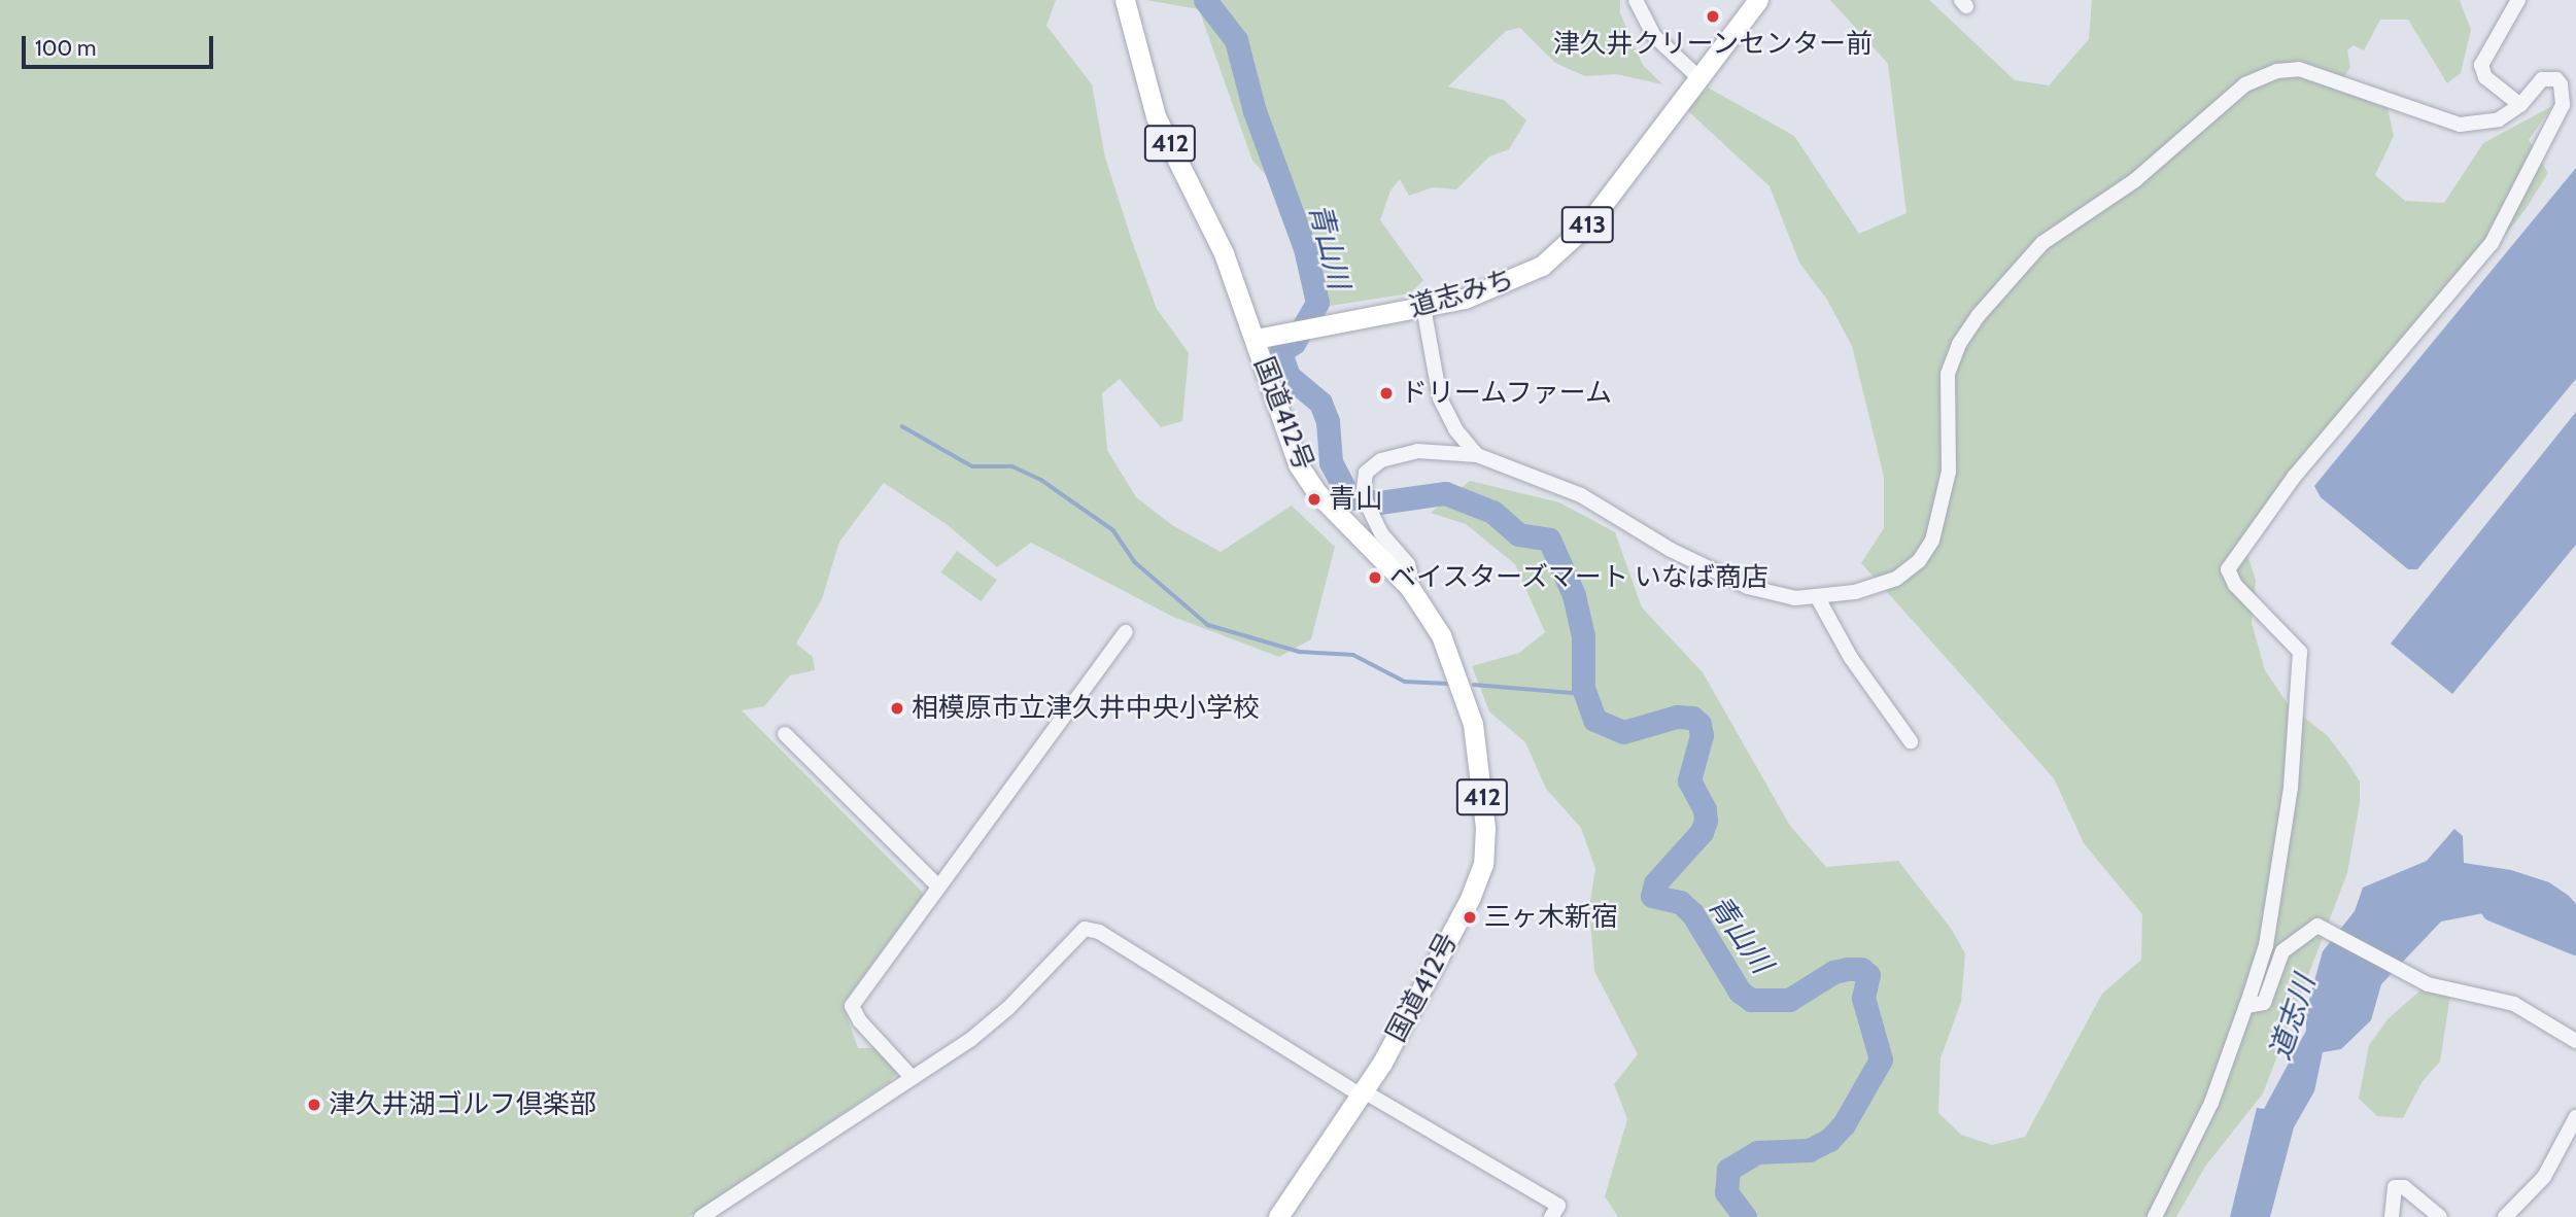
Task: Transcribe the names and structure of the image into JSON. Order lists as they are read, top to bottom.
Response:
{
  "streets": {
    "highway": [
      "412",
      "413",
      "道志みち",
      "国道412号"
    ]
  },
  "crossings": [
    ["道志みち", "国道412号"]
  ],
  "water": ["青山川", "道志川"],
  "places": [
    "津久井クリーンセンター前",
    "ドリームファーム",
    "青山",
    "ベイスターズマート いなば商店",
    "相模原市立津久井中央小学校",
    "三ヶ木新宿",
    "津久井湖ゴルフ倶楽部"
  ],
  "scale_bar": "100 m"
}
